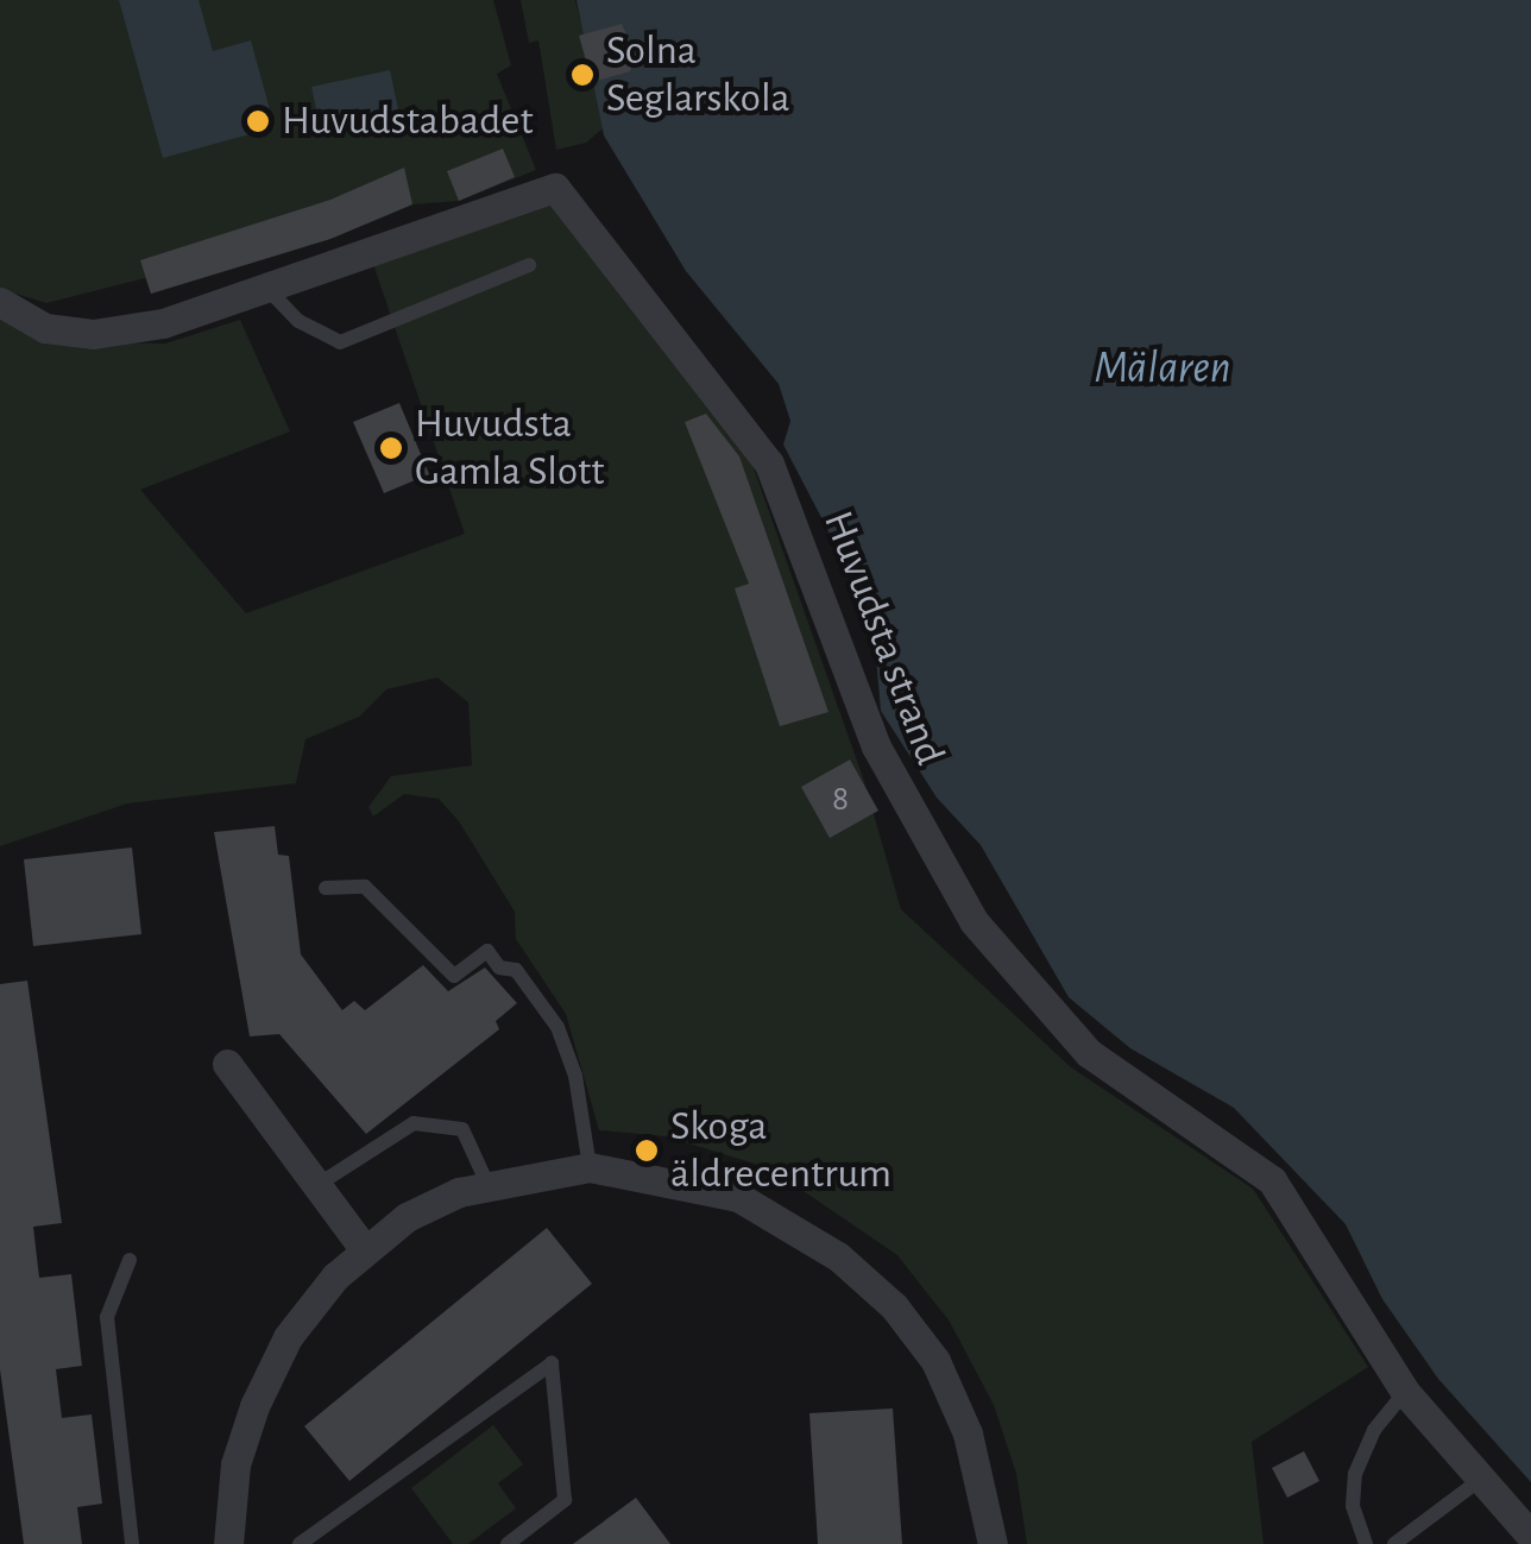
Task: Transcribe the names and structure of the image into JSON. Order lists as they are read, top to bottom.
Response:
{
  "streets": {
    "street": ["Huvudsta strand"]
  },
  "water": ["Mälaren"],
  "places": [
    "Solna Seglarskola",
    "Huvudstabadet",
    "Huvudsta Gamla Slott",
    "Skoga äldrecentrum"
  ],
  "house_numbers": ["8"]
}
